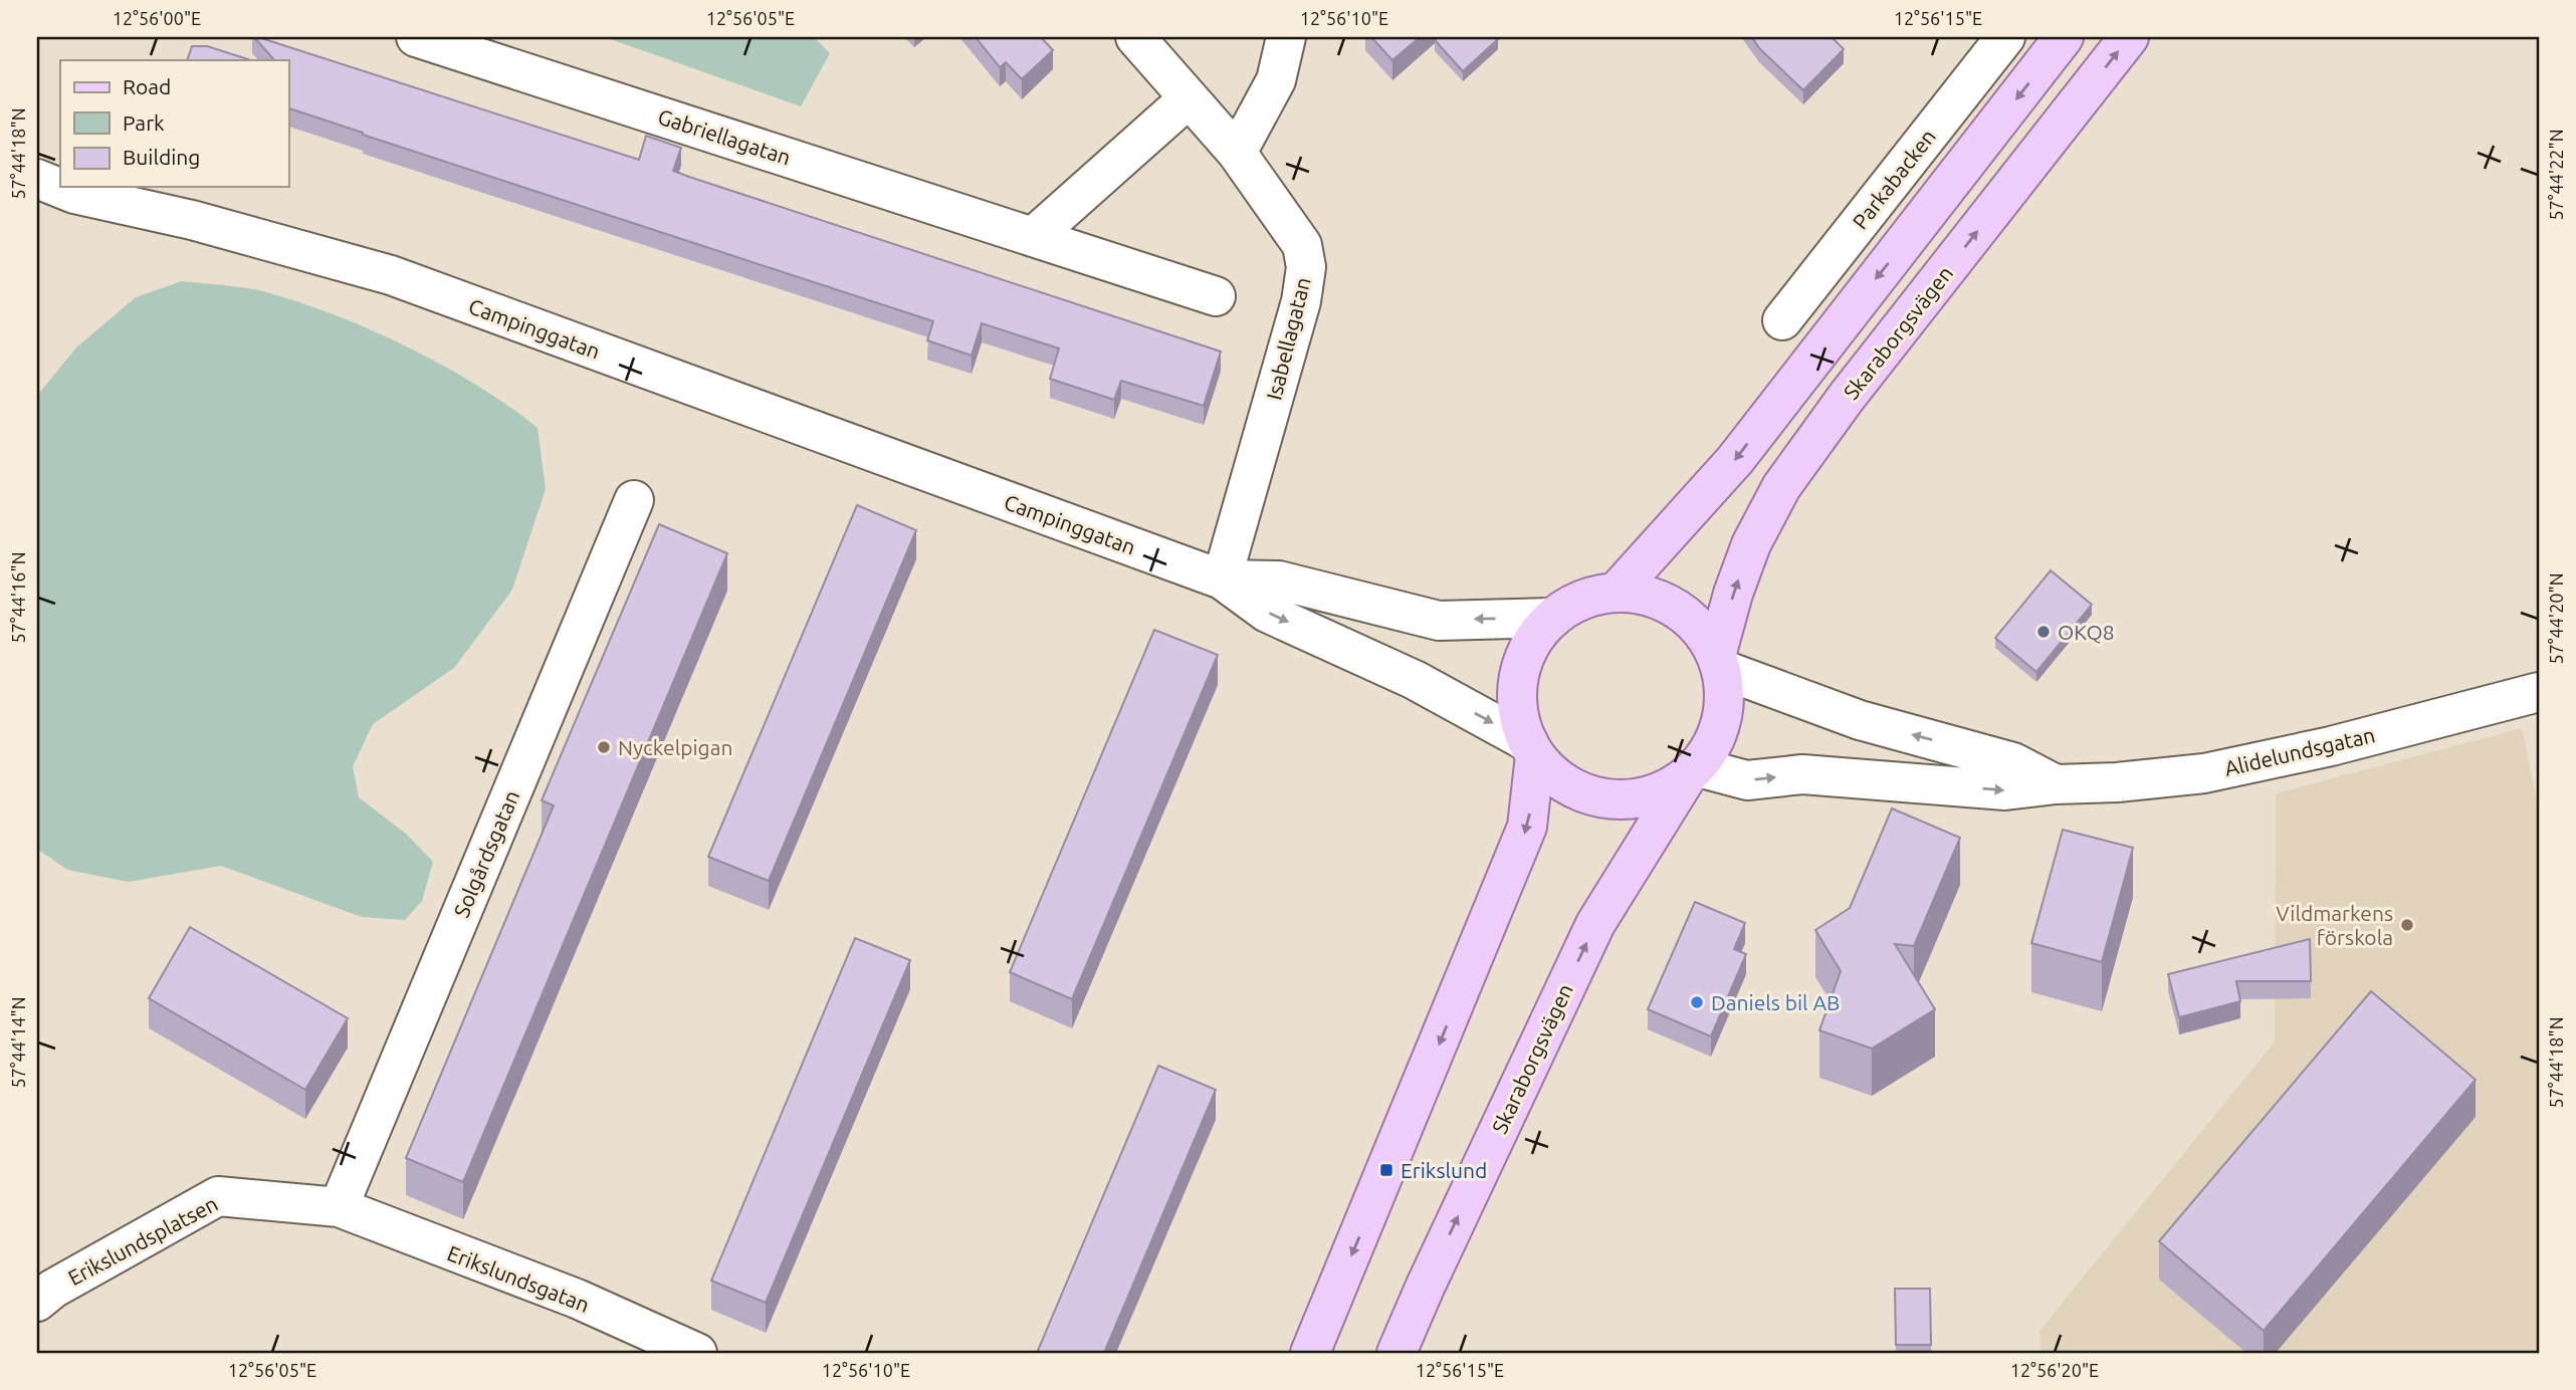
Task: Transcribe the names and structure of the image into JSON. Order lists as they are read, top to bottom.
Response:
{
  "streets": {
    "main road": ["Skaraborgsvägen"],
    "street": [
      "Gabriellagatan",
      "Parkabacken",
      "Campinggatan",
      "Isabellagatan",
      "Alidelundsgatan",
      "Solgårdsgatan",
      "Erikslundsplatsen",
      "Erikslundsgatan"
    ]
  },
  "crossings": [
    ["Campinggatan", "Skaraborgsvägen"],
    ["Campinggatan", "Isabellagatan"],
    ["Campinggatan", "Alidelundsgatan"],
    ["Skaraborgsvägen", "Alidelundsgatan"],
    ["Solgårdsgatan", "Erikslundsplatsen"],
    ["Solgårdsgatan", "Erikslundsgatan"],
    ["Erikslundsplatsen", "Erikslundsgatan"]
  ],
  "places": {
    "other": [
      "OKQ8",
      "Nyckelpigan",
      "Vildmarkens förskola",
      "Daniels bil AB"
    ],
    "transit": ["Erikslund"]
  },
  "legend": ["Road", "Park", "Building"],
  "coordinates": [
    "12°56'00\"E",
    "12°56'05\"E",
    "12°56'10\"E",
    "12°56'15\"E",
    "57°44'18\"N",
    "57°44'22\"N",
    "57°44'16\"N",
    "57°44'20\"N",
    "57°44'14\"N",
    "12°56'20\"E"
  ]
}
